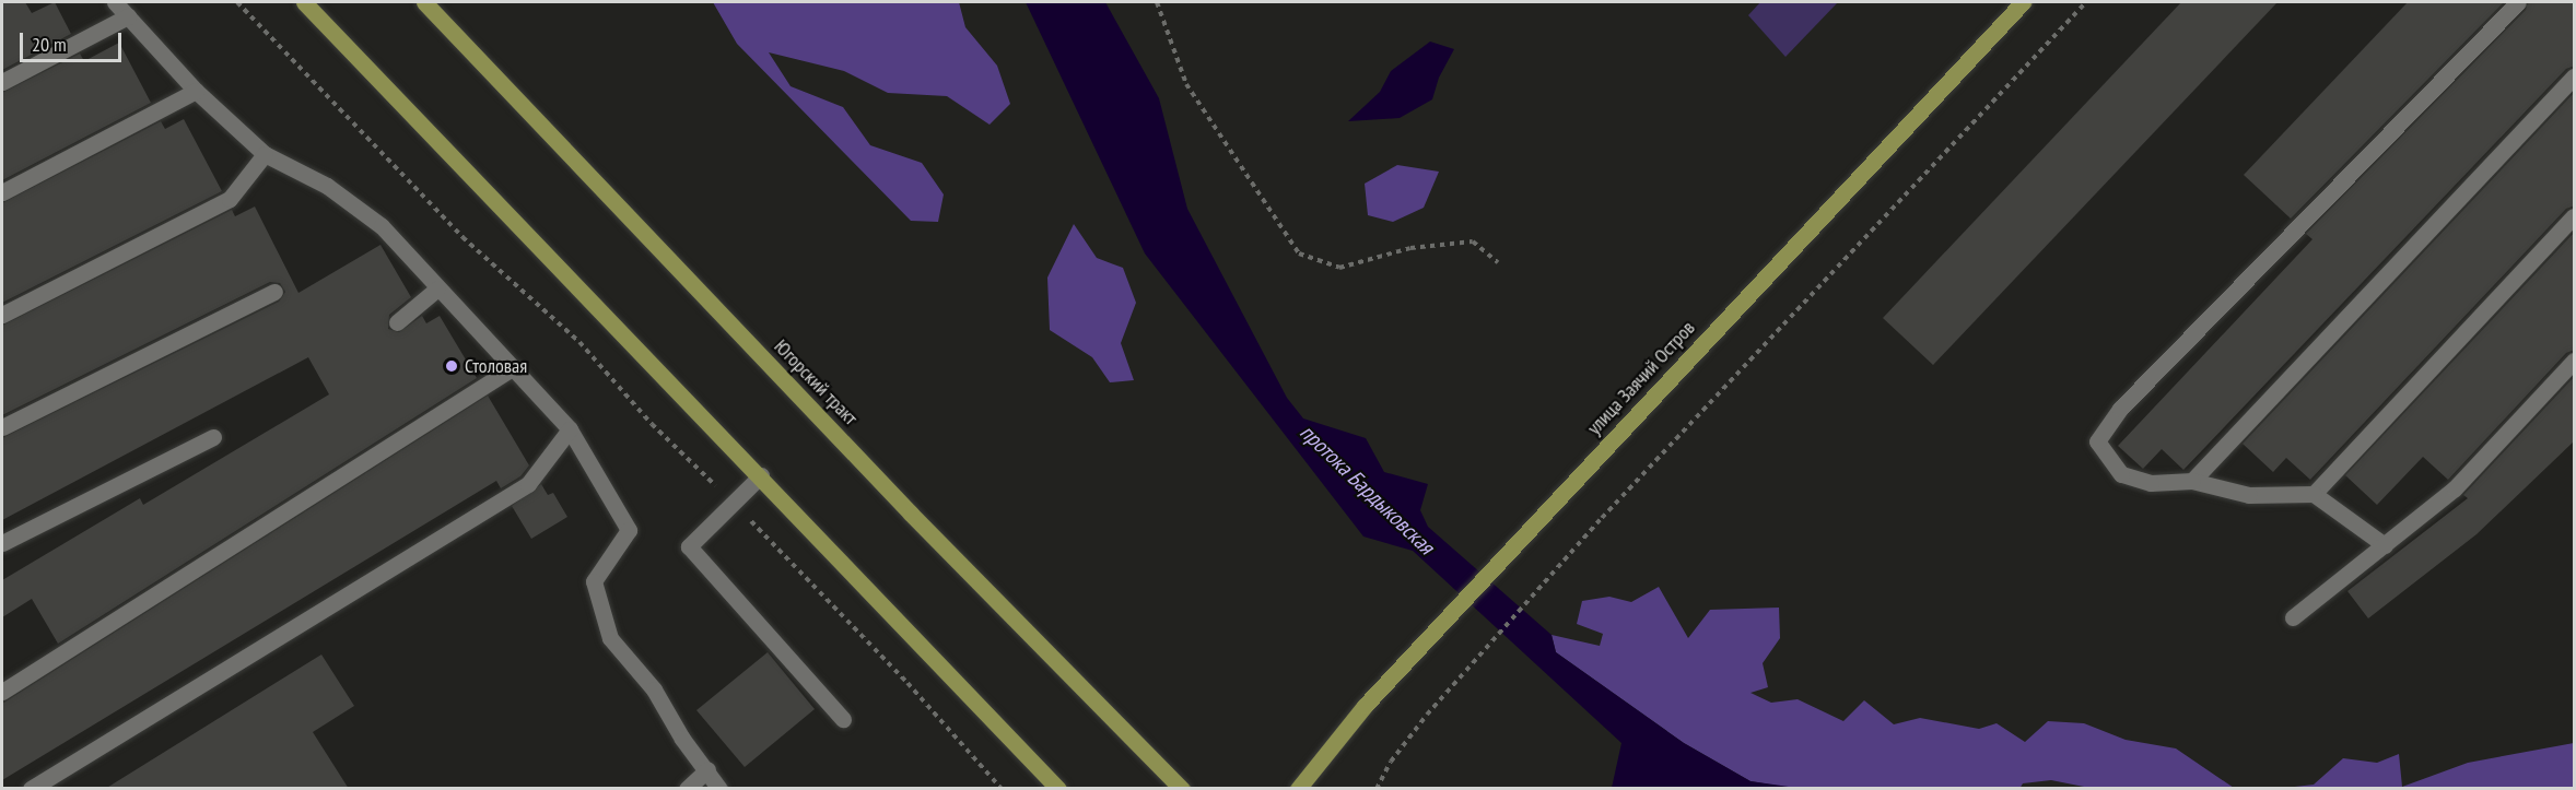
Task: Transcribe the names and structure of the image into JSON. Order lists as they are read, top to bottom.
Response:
{
  "streets": {
    "main road": ["улица Заячий Остров", "Югорский тракт"]
  },
  "water": ["протока Бардыковская"],
  "places": ["Столовая"],
  "scale_bar": "20 m"
}
